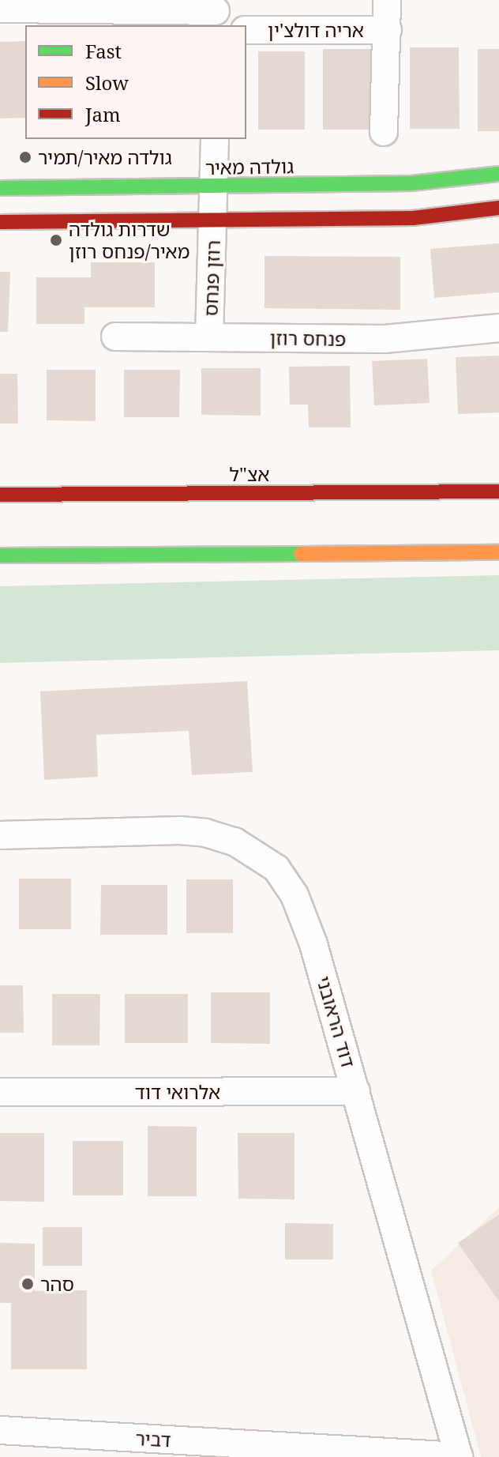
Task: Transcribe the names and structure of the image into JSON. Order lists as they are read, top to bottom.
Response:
{
  "streets": {
    "street": [
      "אריה דולצ'ין",
      "גולדה מאיר",
      "רוזן פנחס",
      "פנחס רוזן",
      "אצ\"ל",
      "דוד הראובני",
      "אלרואי דוד",
      "דביר"
    ]
  },
  "crossings": [
    ["גולדה מאיר", "רוזן פנחס"],
    ["רוזן פנחס", "פנחס רוזן"],
    ["דוד הראובני", "אלרואי דוד"],
    ["דוד הראובני", "דביר"]
  ],
  "places": ["גולדה מאיר/תמיר", "שדרות גולדה מאיר/פנחס רוזן", "סהר"],
  "legend": ["Fast", "Slow", "Jam"]
}
